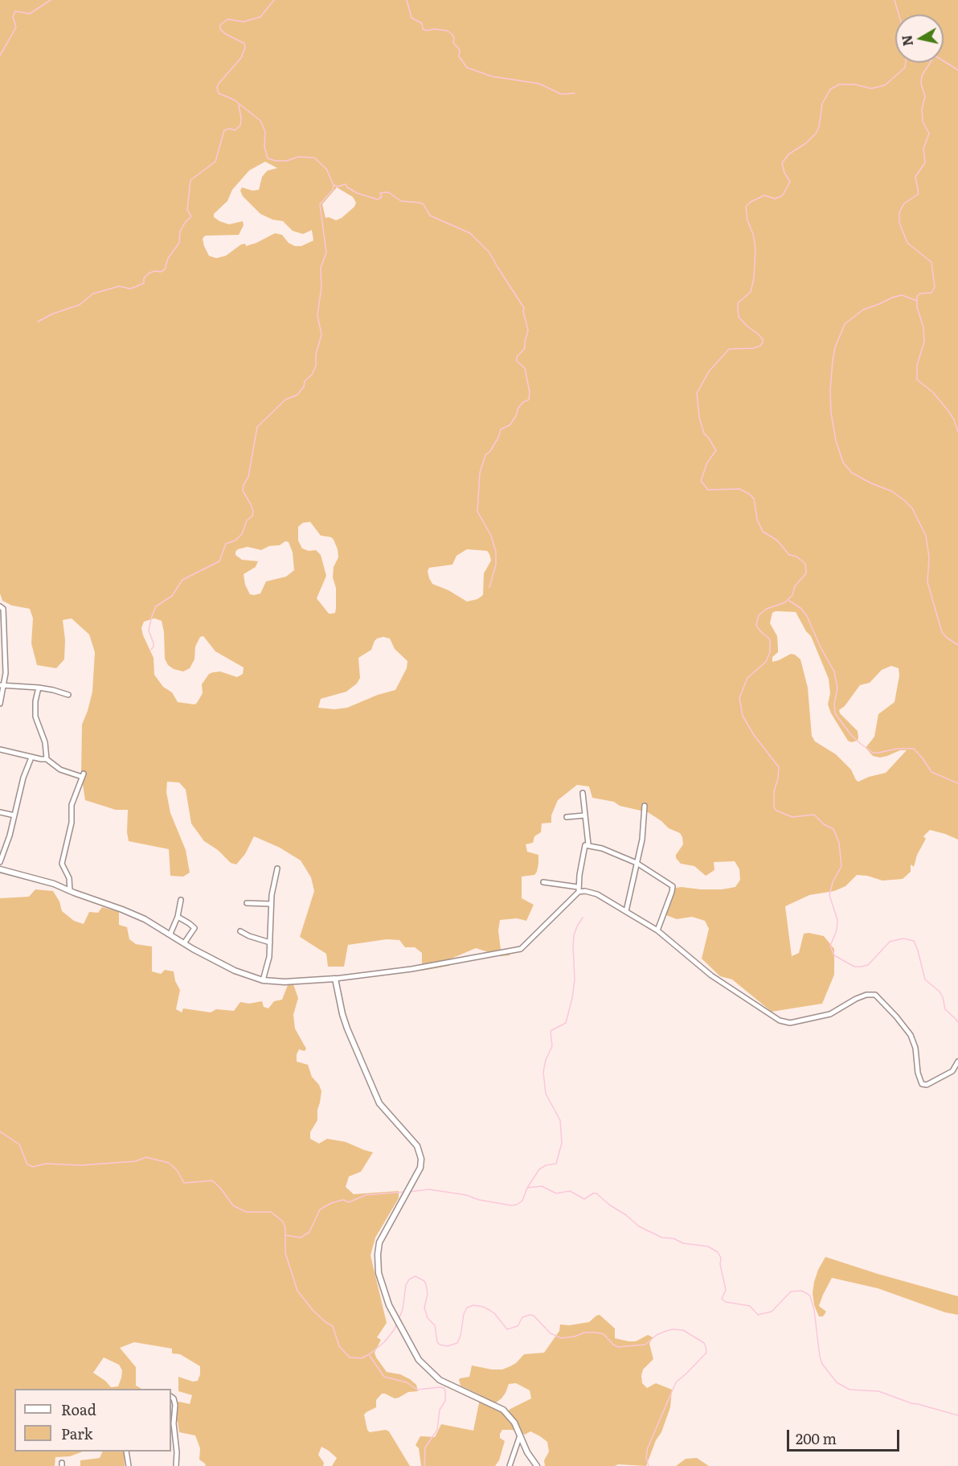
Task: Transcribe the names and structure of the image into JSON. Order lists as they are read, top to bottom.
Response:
{
  "legend": ["Road", "Park"],
  "scale_bar": "200 m",
  "north": "left"
}
